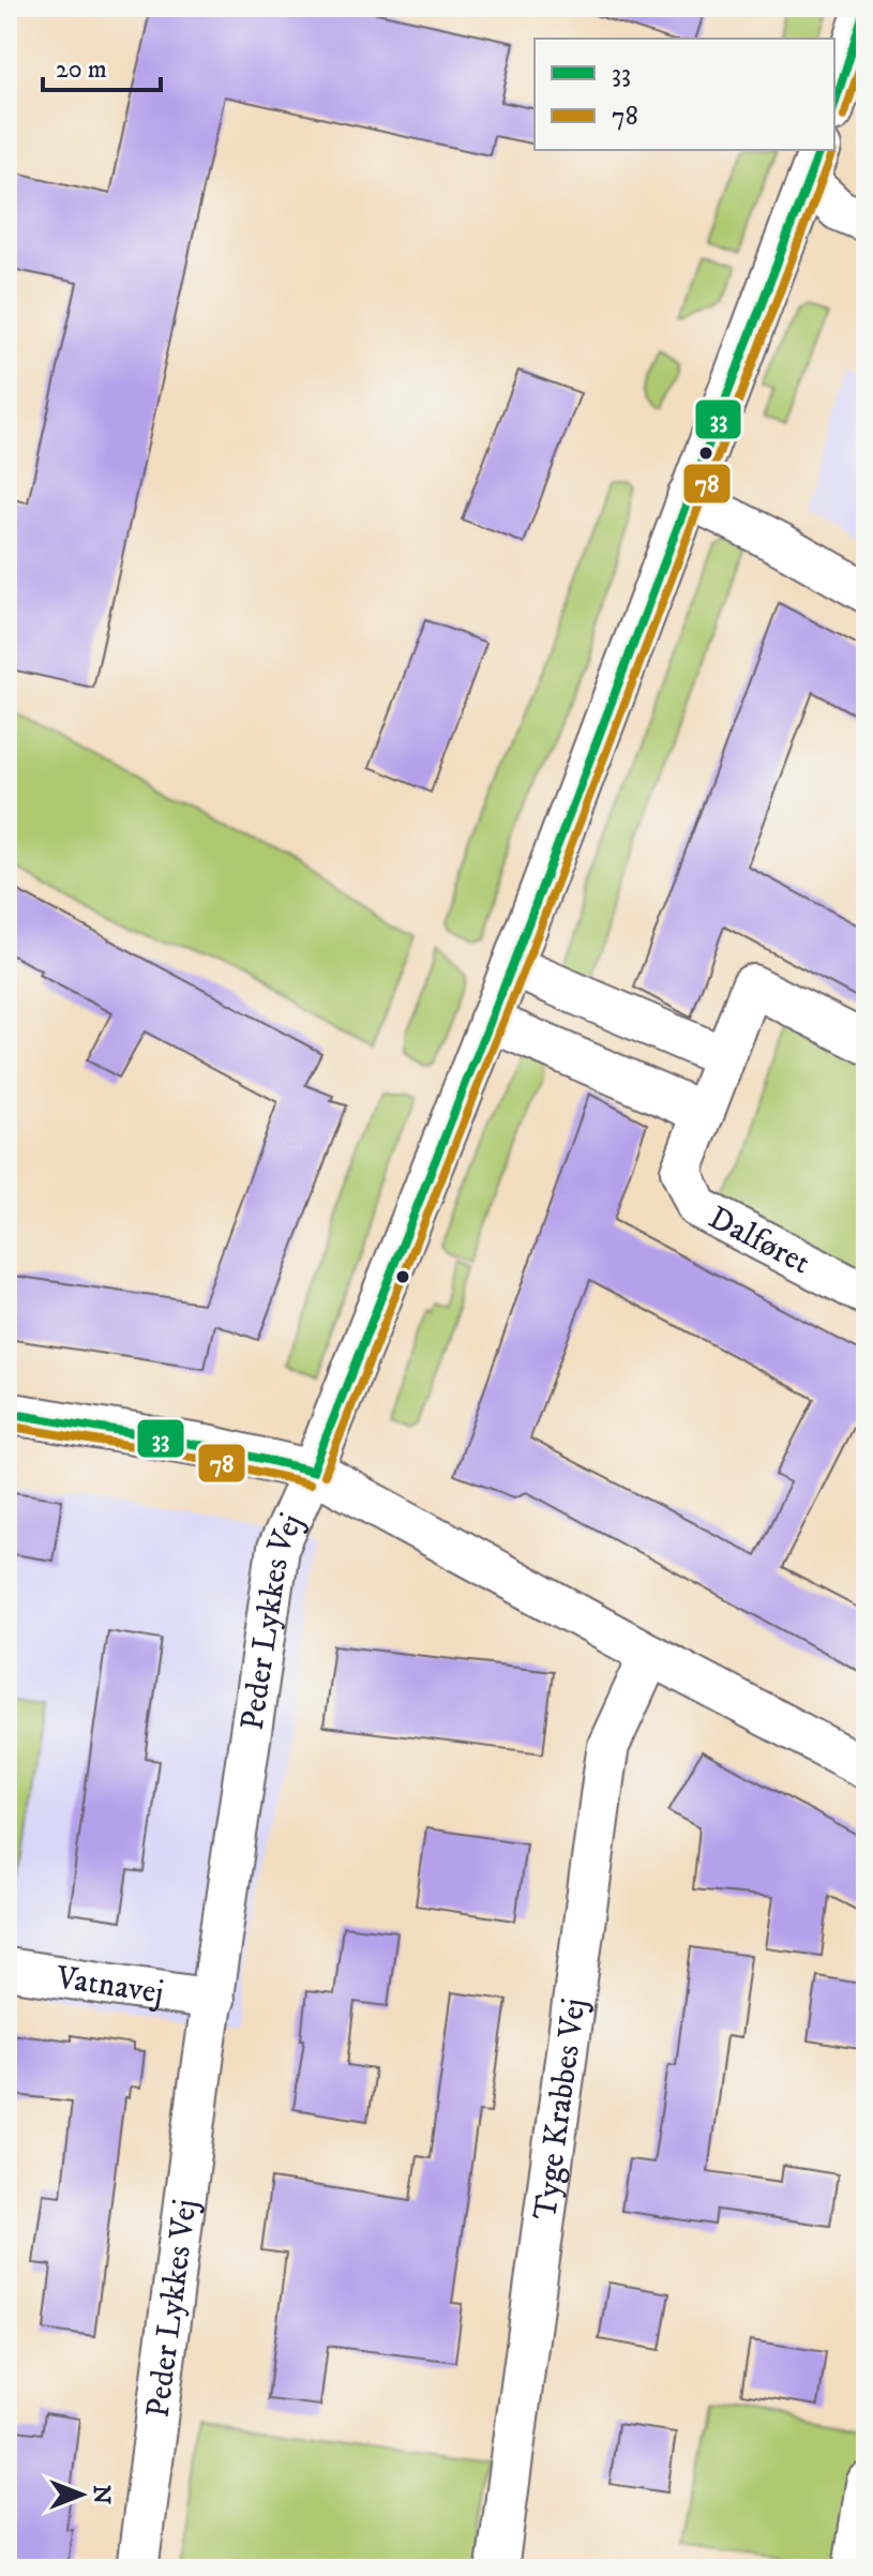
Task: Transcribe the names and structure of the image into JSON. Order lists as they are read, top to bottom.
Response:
{
  "streets": {
    "street": [
      "Dalføret",
      "Peder Lykkes Vej",
      "Vatnavej",
      "Tyge Krabbes Vej"
    ]
  },
  "crossings": [
    ["Peder Lykkes Vej", "Vatnavej"]
  ],
  "lines": ["transit line 33", "transit line 78"],
  "legend": ["33", "78"],
  "scale_bar": "20 m",
  "north": "right"
}
